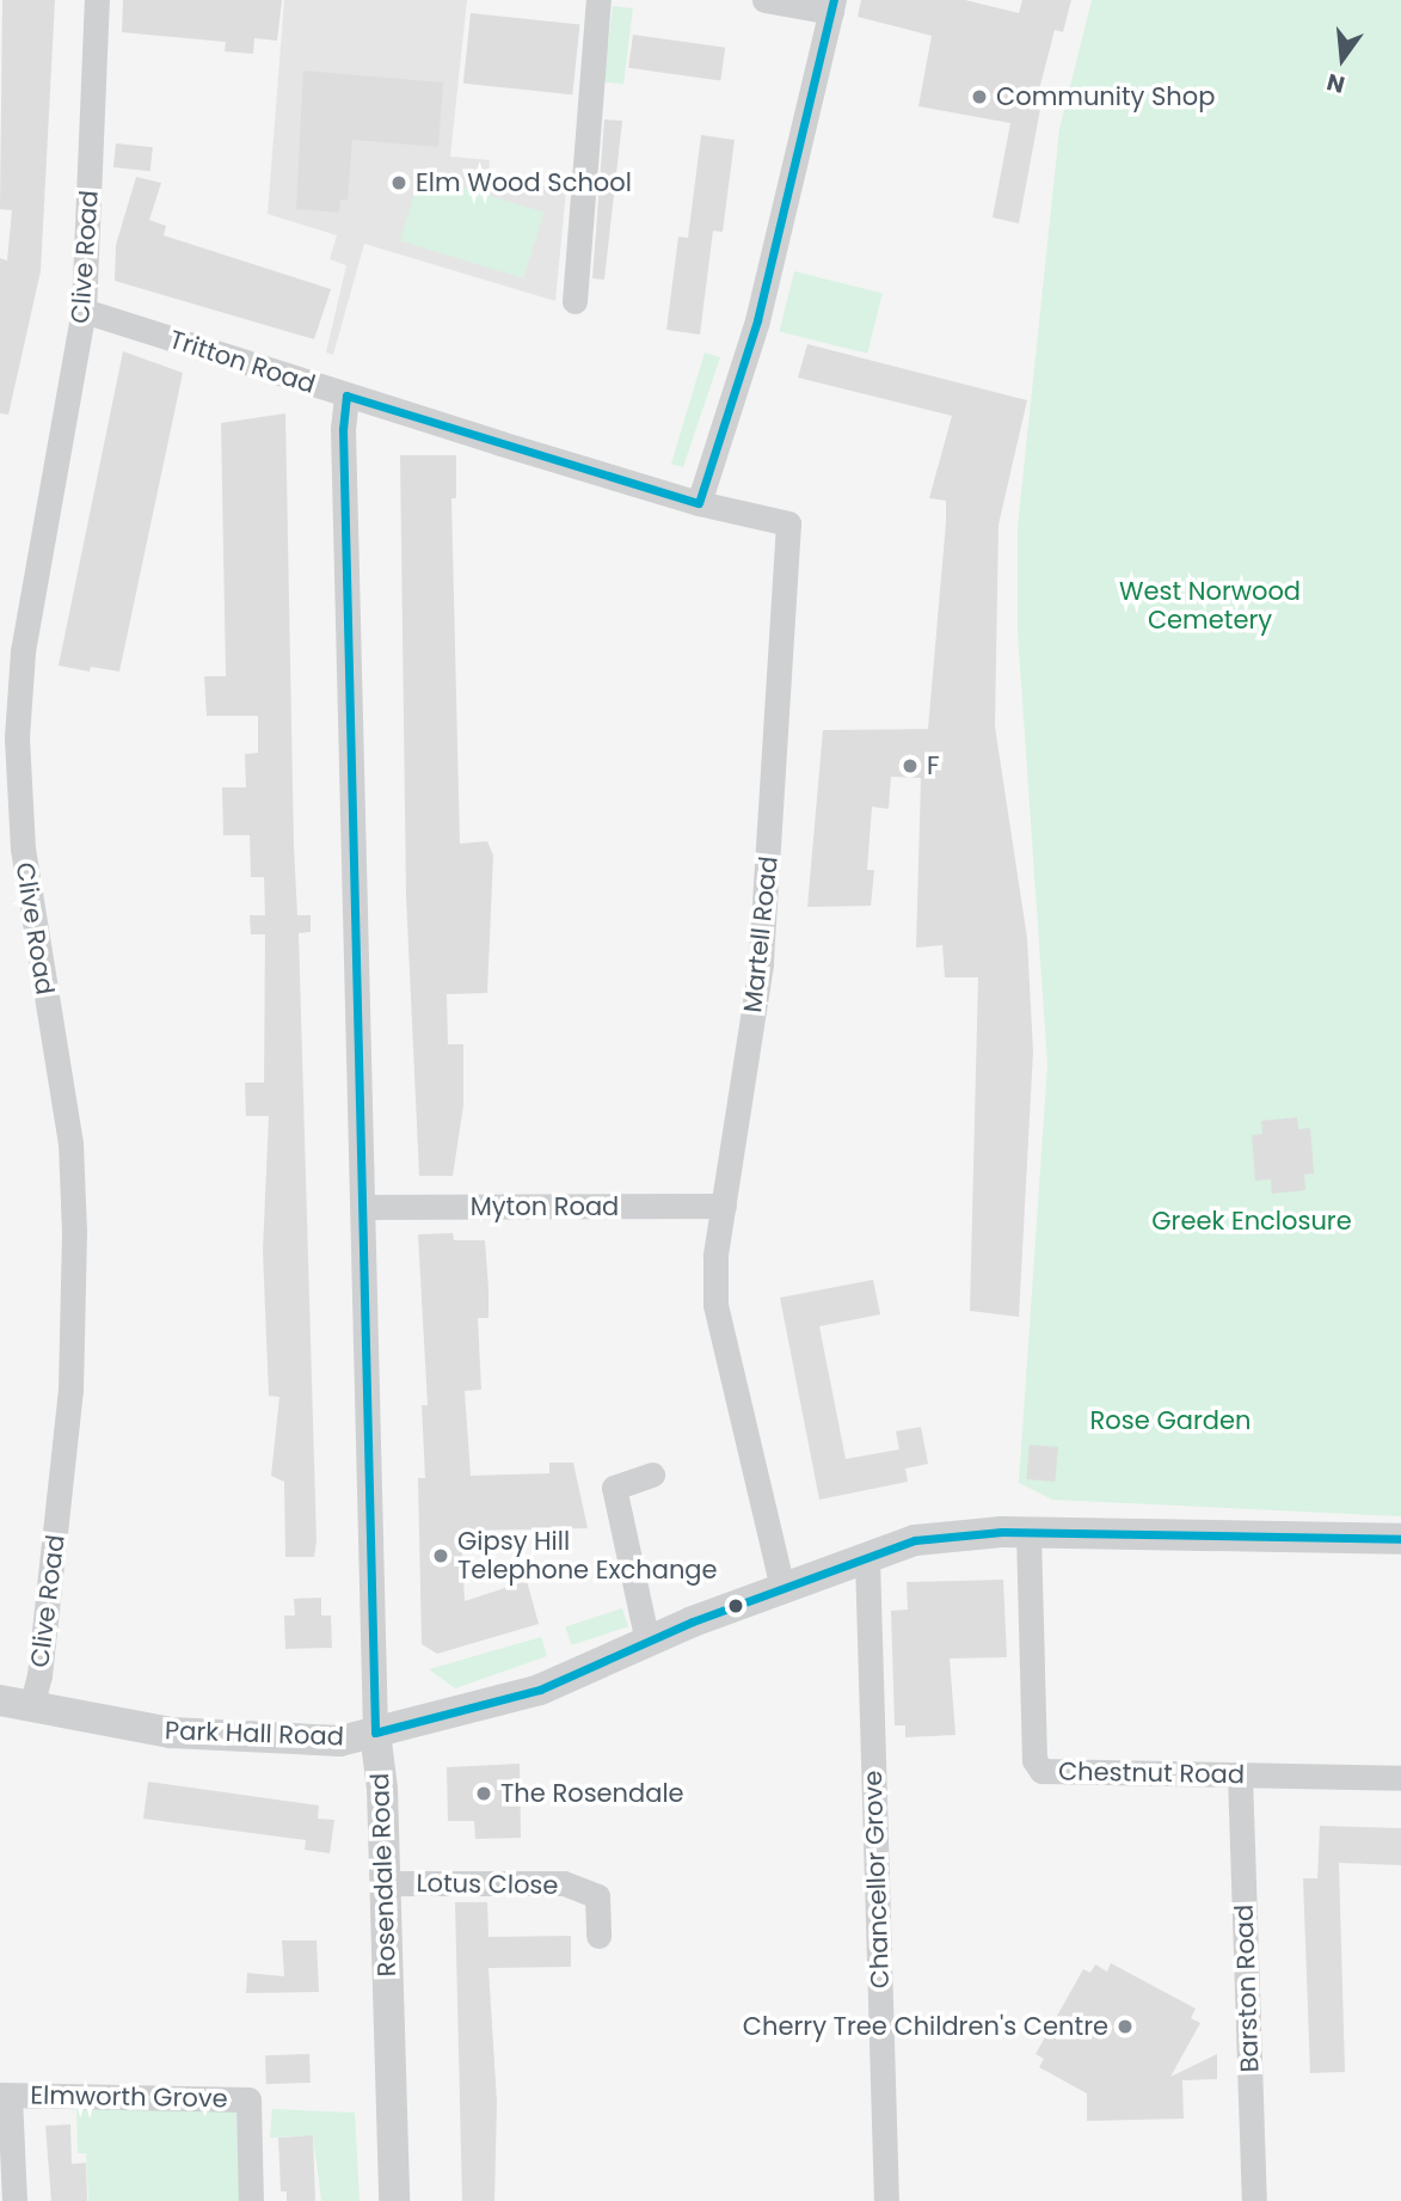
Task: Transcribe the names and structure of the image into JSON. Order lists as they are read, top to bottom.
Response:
{
  "streets": {
    "street": [
      "Clive Road",
      "Tritton Road",
      "Martell Road",
      "Myton Road",
      "Park Hall Road",
      "Chestnut Road",
      "Rosendale Road",
      "Chancellor Grove",
      "Lotus Close",
      "Barston Road",
      "Elmworth Grove"
    ]
  },
  "crossings": [
    ["Clive Road", "Tritton Road"],
    ["Clive Road", "Park Hall Road"],
    ["Tritton Road", "Martell Road"],
    ["Tritton Road", "Rosendale Road"],
    ["Martell Road", "Myton Road"],
    ["Martell Road", "Park Hall Road"],
    ["Myton Road", "Rosendale Road"],
    ["Park Hall Road", "Chestnut Road"],
    ["Park Hall Road", "Rosendale Road"],
    ["Park Hall Road", "Chancellor Grove"],
    ["Chestnut Road", "Barston Road"],
    ["Rosendale Road", "Lotus Close"]
  ],
  "parks": ["West Norwood Cemetery", "Greek Enclosure", "Rose Garden"],
  "places": [
    "Community Shop",
    "Elm Wood School",
    "F",
    "Gipsy Hill Telephone Exchange",
    "The Rosendale",
    "Cherry Tree Children's Centre"
  ],
  "north": "bottom"
}
